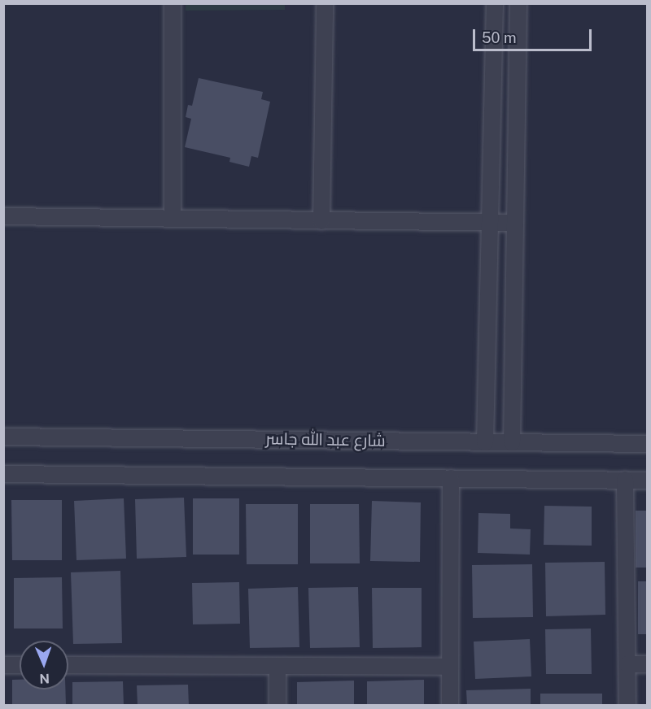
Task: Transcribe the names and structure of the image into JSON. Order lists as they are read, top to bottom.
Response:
{
  "streets": {
    "street": ["شارع عبد الله جاسر"]
  },
  "scale_bar": "50 m",
  "north": "bottom"
}
